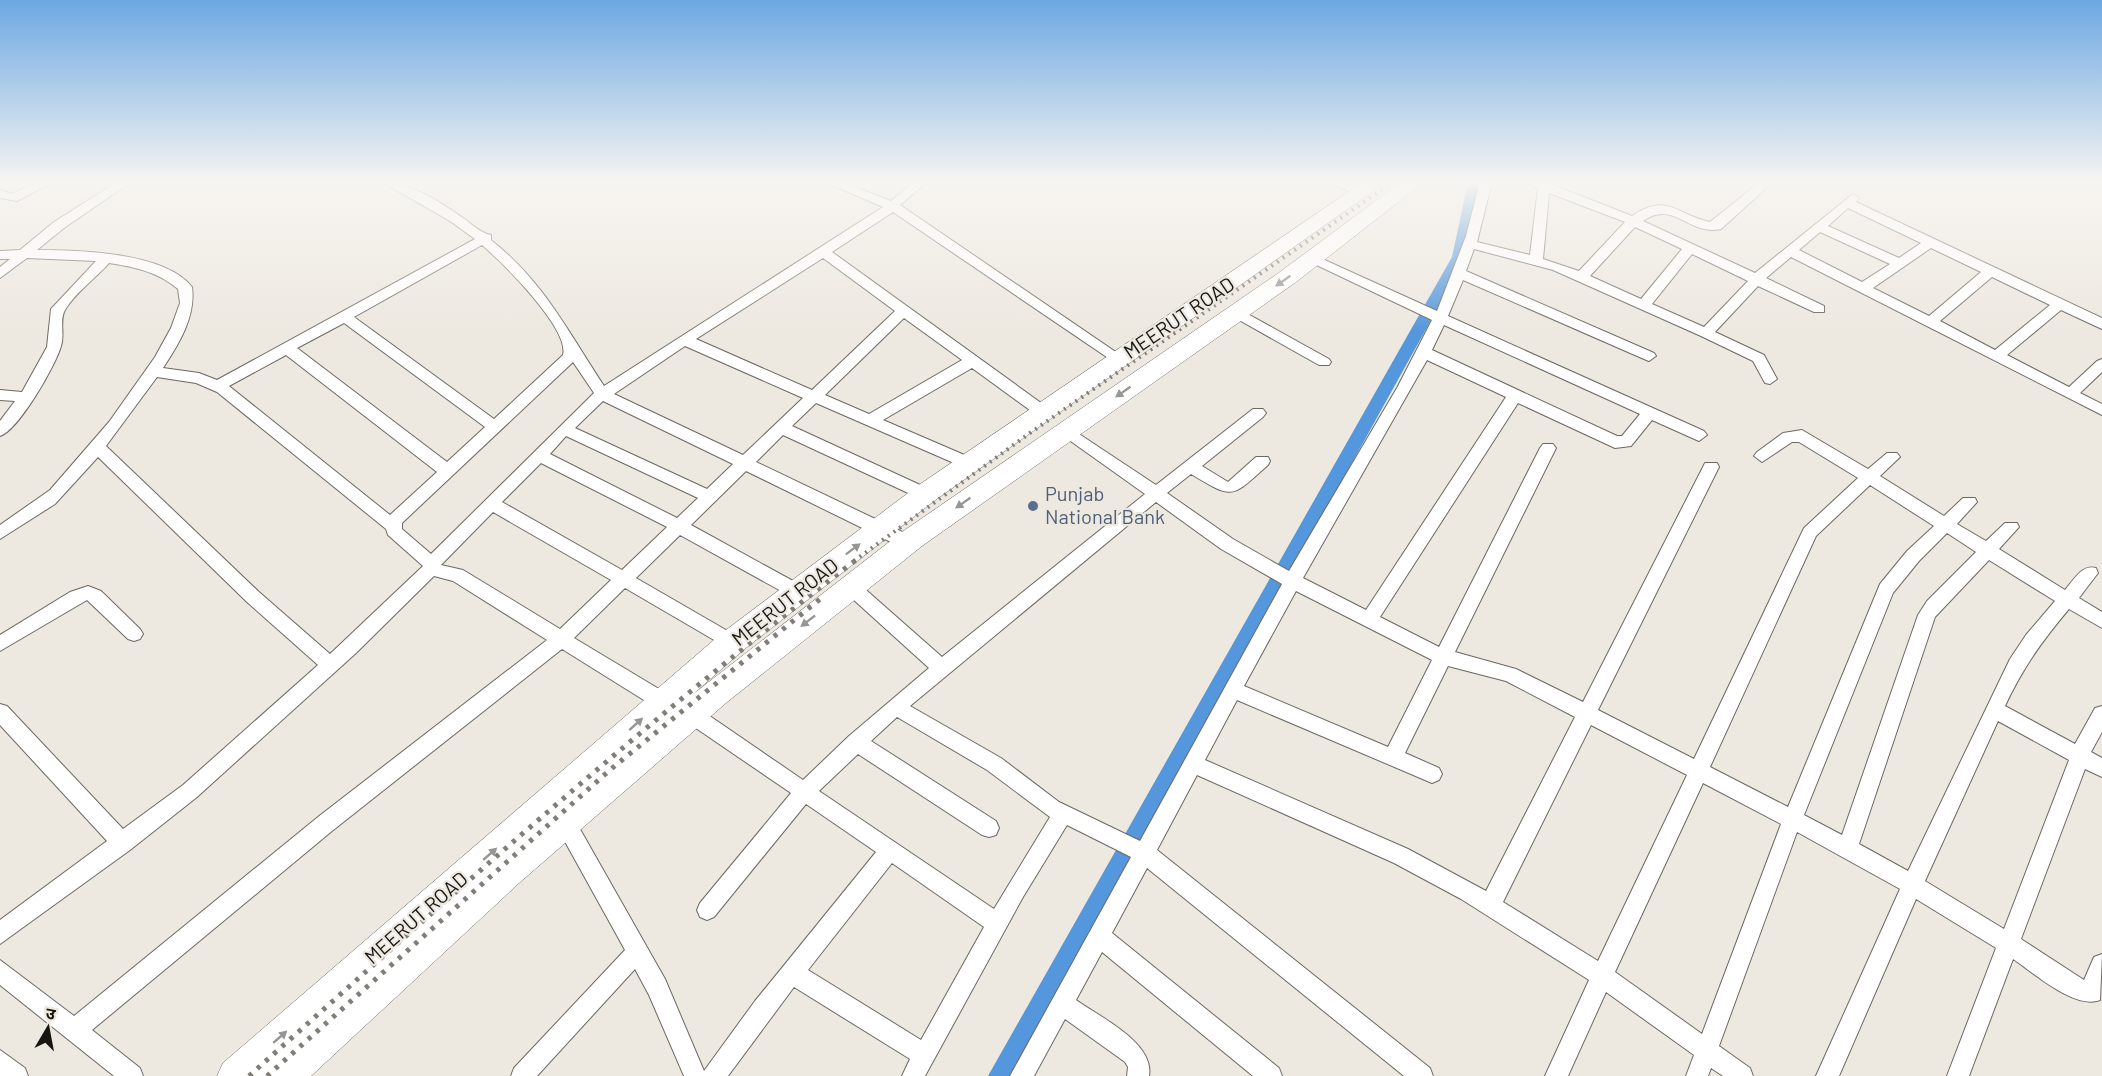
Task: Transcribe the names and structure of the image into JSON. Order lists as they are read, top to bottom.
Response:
{
  "streets": {
    "highway": ["MEERUT ROAD"]
  },
  "places": ["Punjab National Bank"],
  "north": "top"
}
